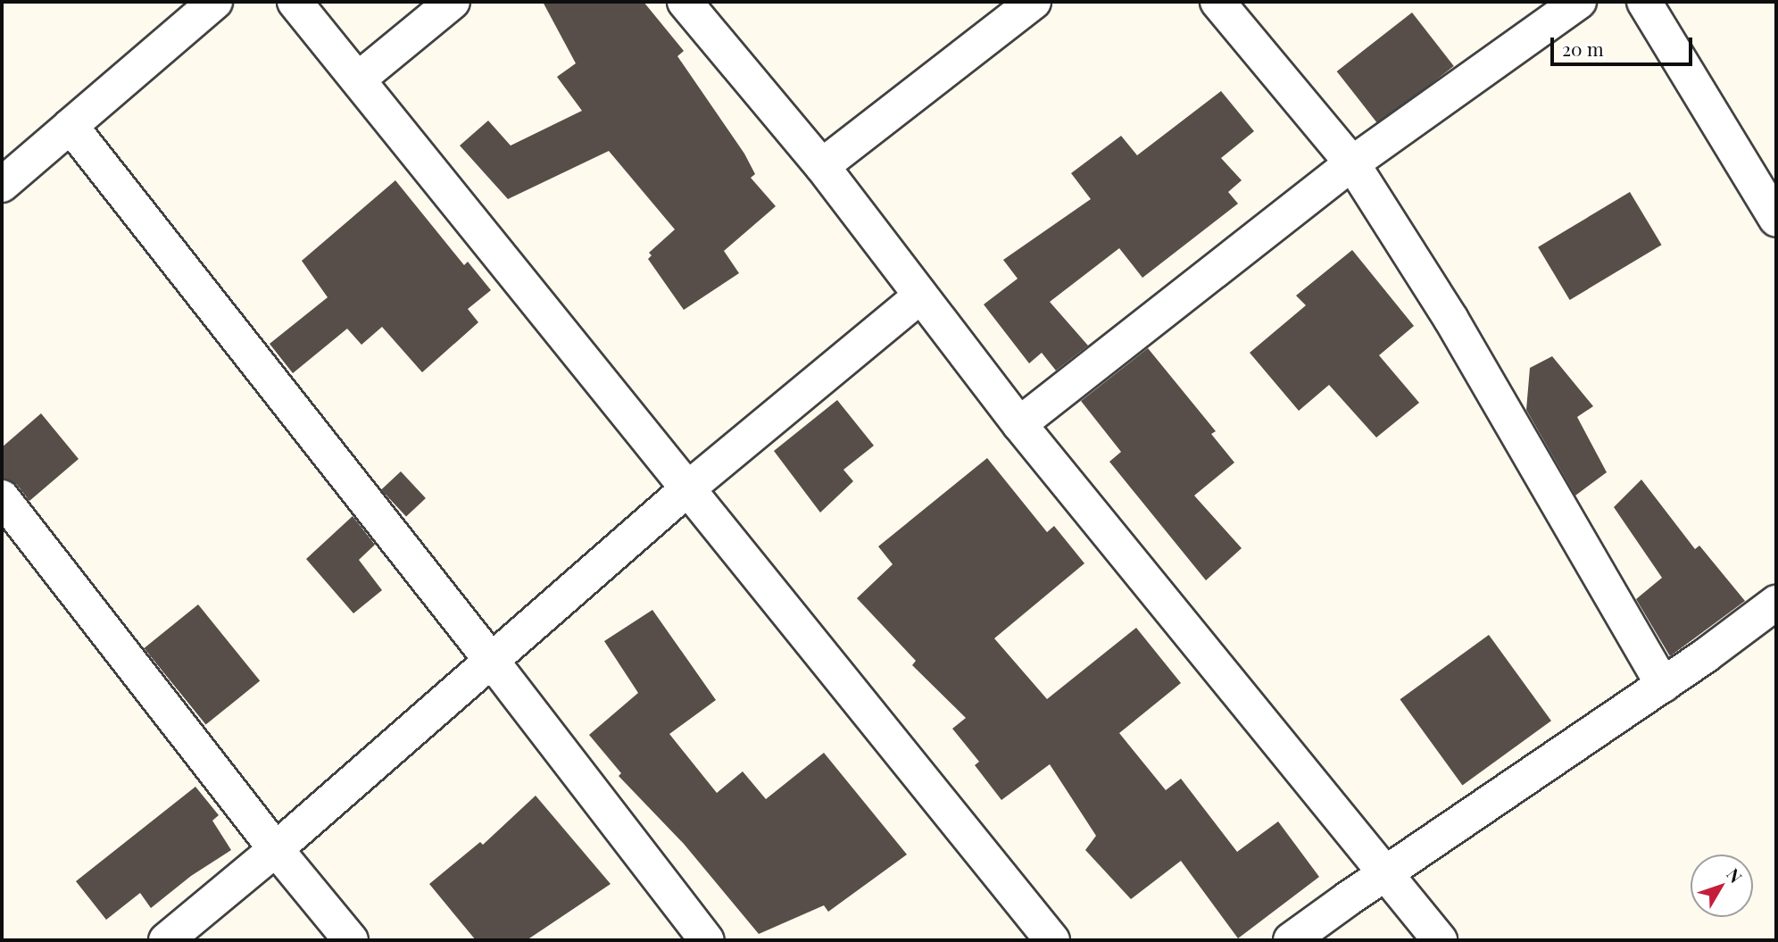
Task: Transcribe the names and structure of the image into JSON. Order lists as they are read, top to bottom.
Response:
{
  "scale_bar": "20 m",
  "north": "top right"
}
